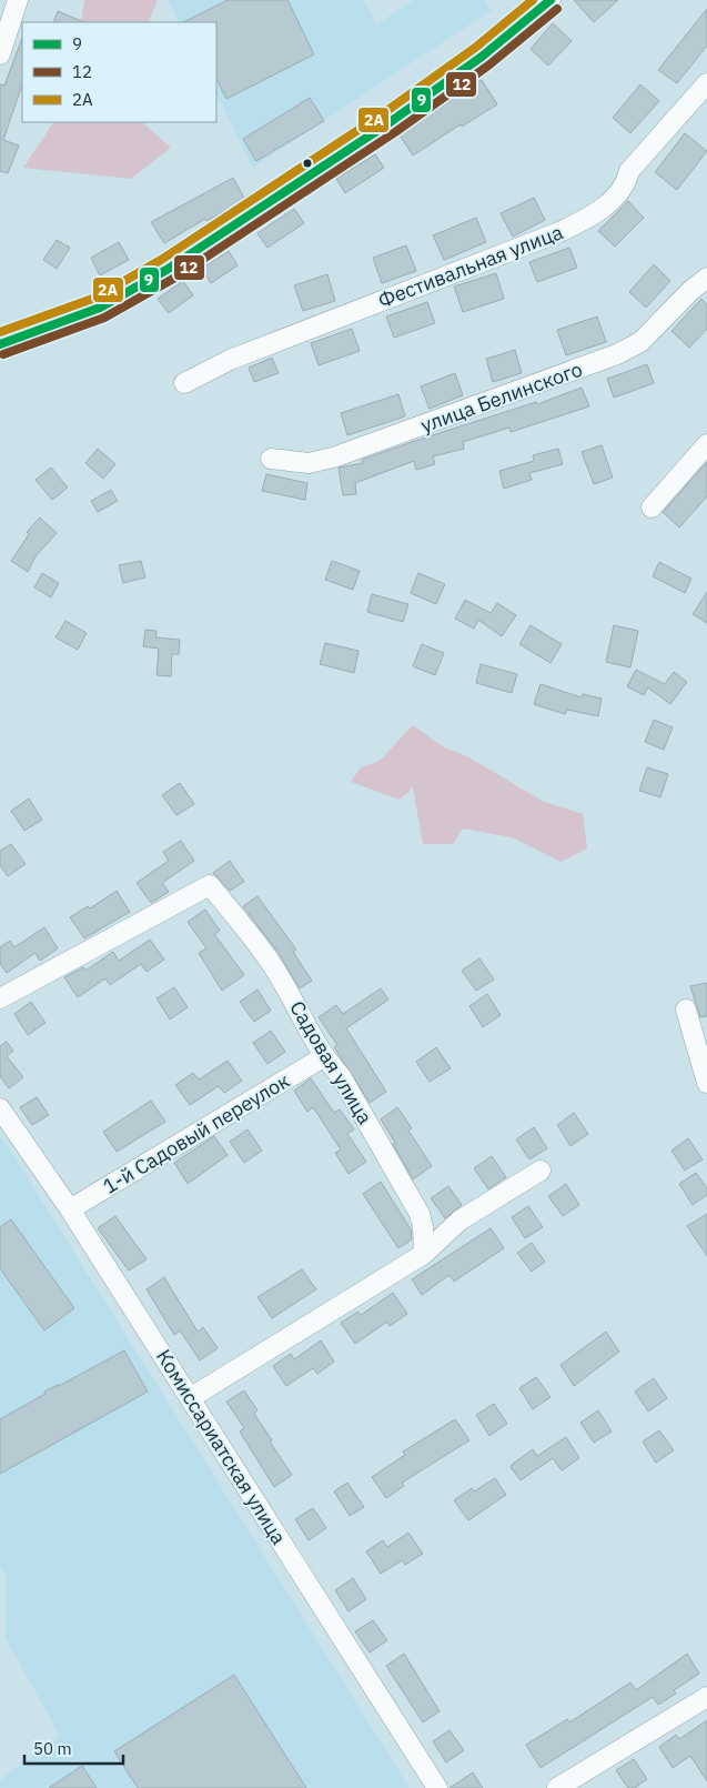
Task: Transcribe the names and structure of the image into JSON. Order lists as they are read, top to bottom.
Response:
{
  "streets": {
    "street": [
      "Фестивальная улица",
      "улица Белинского",
      "Садовая улица",
      "1-й Садовый переулок",
      "Комиссариатская улица"
    ]
  },
  "crossings": [
    ["Садовая улица", "1-й Садовый переулок"],
    ["1-й Садовый переулок", "Комиссариатская улица"]
  ],
  "lines": ["transit line 9", "transit line 2А", "transit line 12"],
  "legend": ["9", "12", "2А"],
  "scale_bar": "50 m"
}
